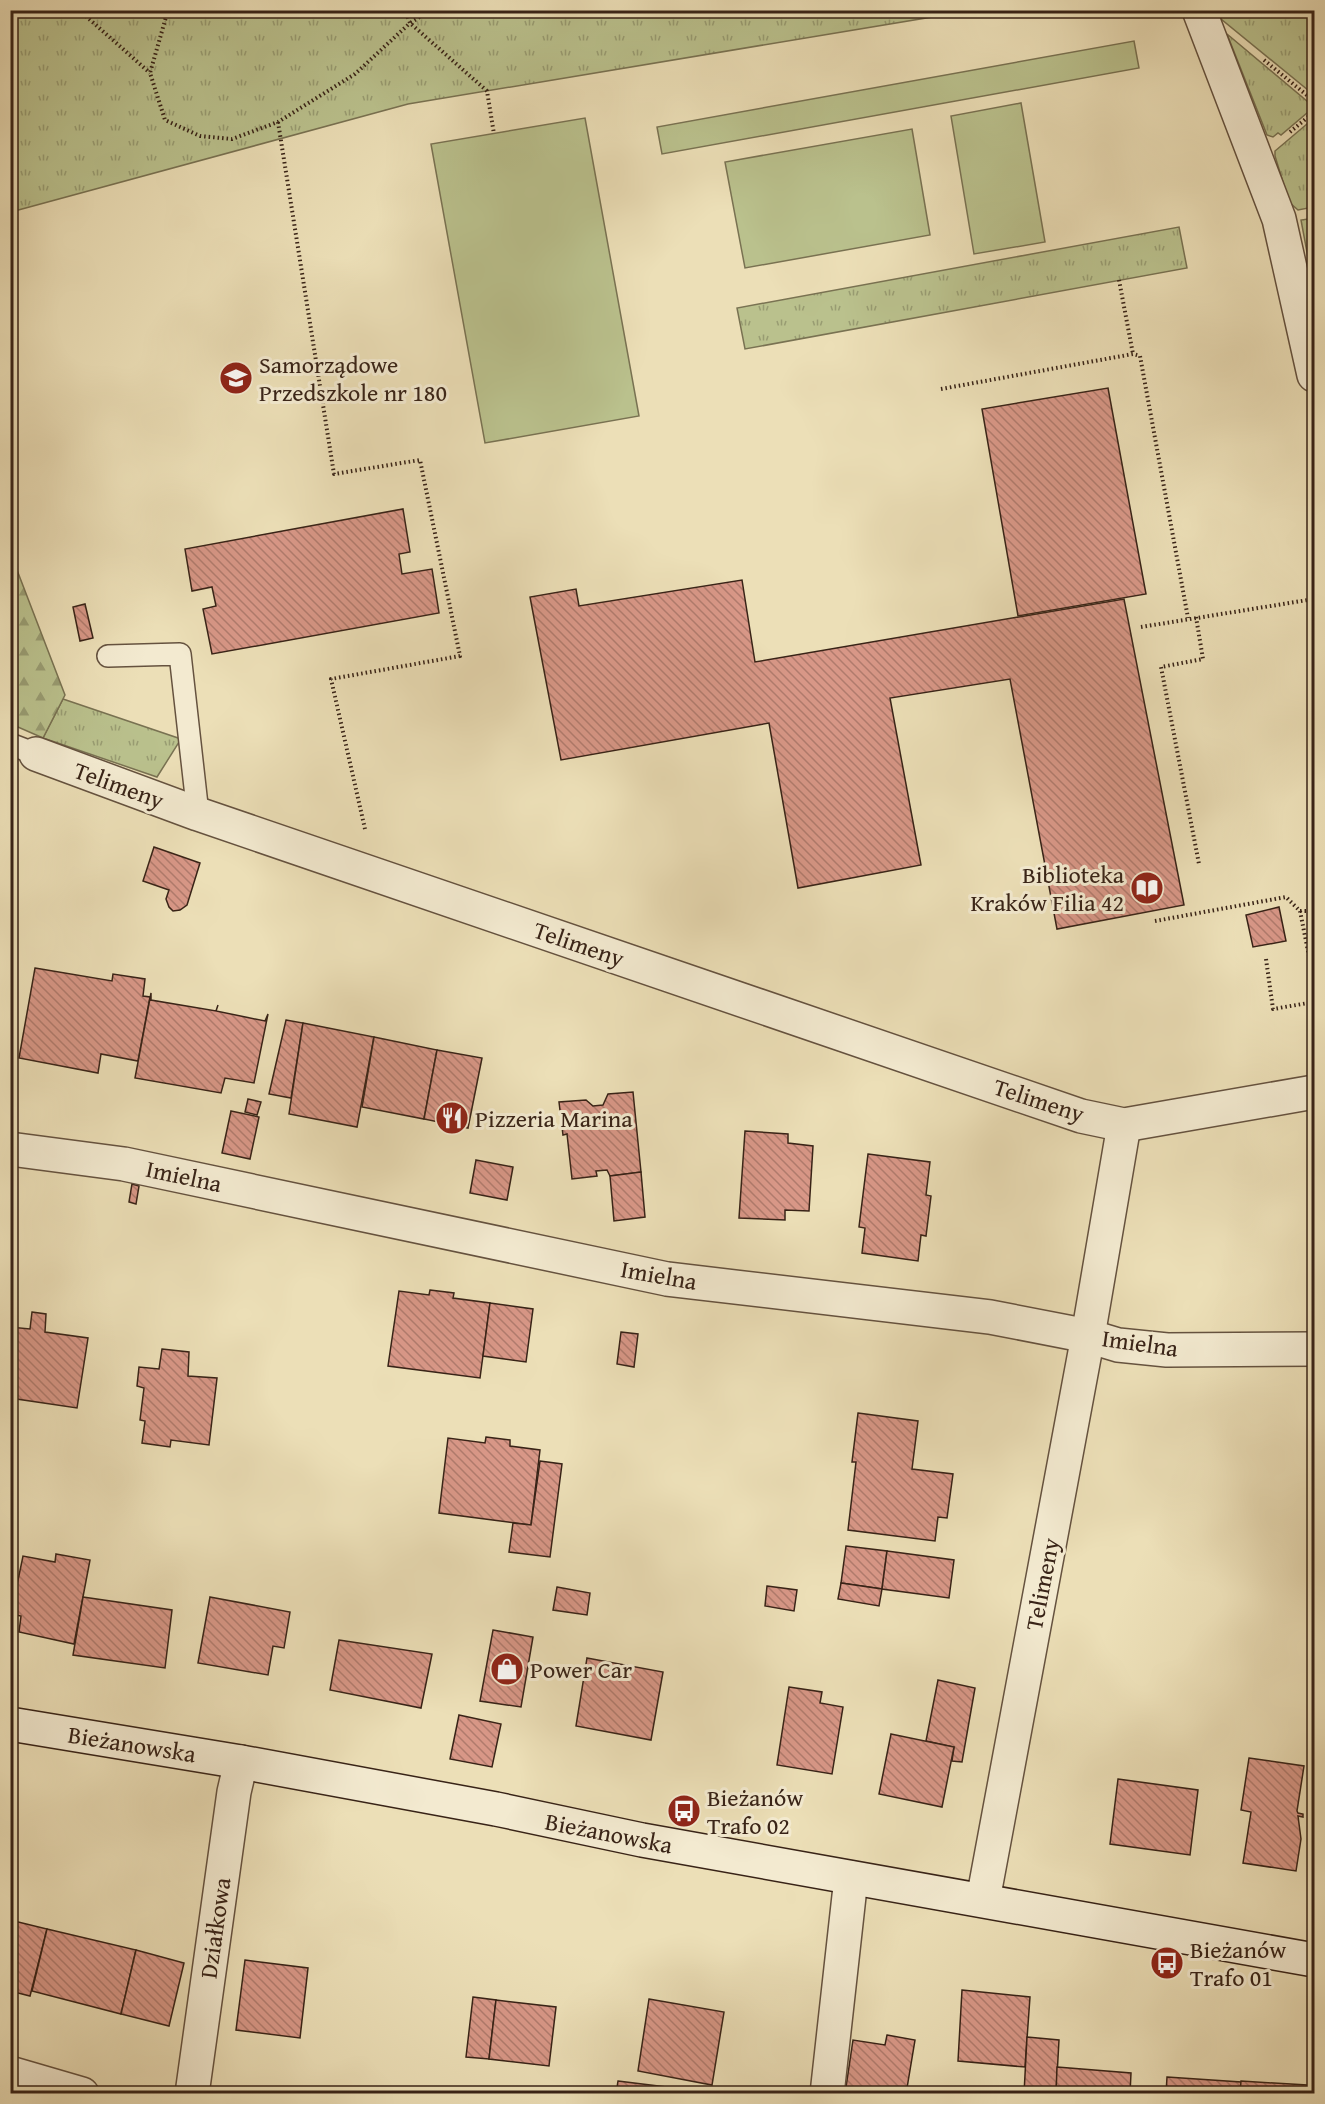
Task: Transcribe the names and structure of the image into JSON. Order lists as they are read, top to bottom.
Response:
{
  "streets": {
    "street": [
      "Telimeny",
      "Imielna",
      "Bieżanowska",
      "Działkowa"
    ]
  },
  "crossings": [
    ["Telimeny", "Imielna"],
    ["Telimeny", "Bieżanowska"],
    ["Bieżanowska", "Działkowa"]
  ],
  "places": {
    "school or university": ["Samorządowe Przedszkole nr 180"],
    "library": ["Biblioteka Kraków Filia 42"],
    "restaurant": ["Pizzeria Marina"],
    "shop": ["Power Car"],
    "bus stop": ["Bieżanów Trafo 02", "Bieżanów Trafo 01"]
  }
}
